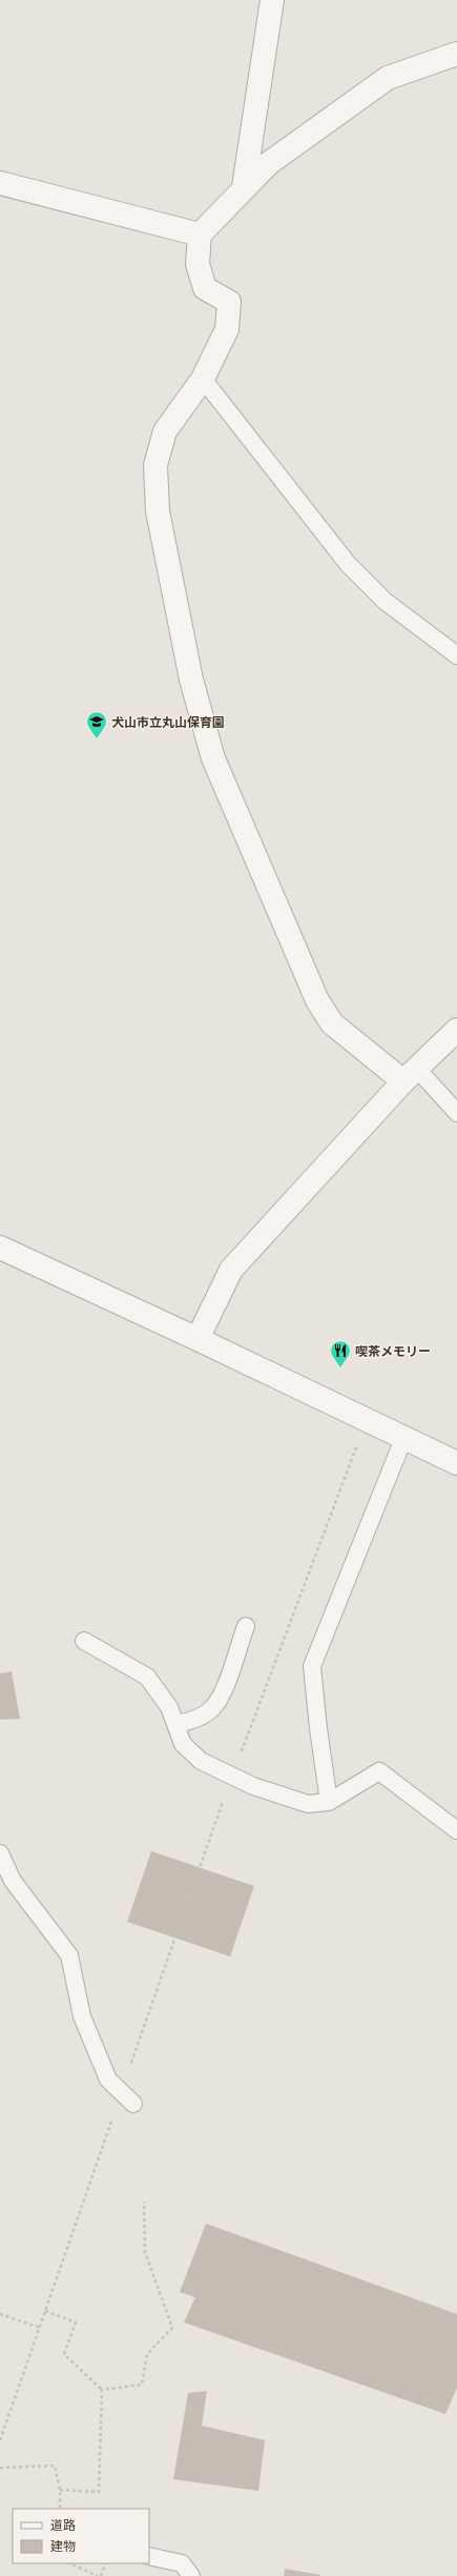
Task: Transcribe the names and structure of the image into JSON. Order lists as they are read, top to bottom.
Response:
{
  "places": {
    "school or university": ["犬山市立丸山保育園"],
    "restaurant": ["喫茶メモリー"]
  },
  "legend": ["道路", "建物"]
}
